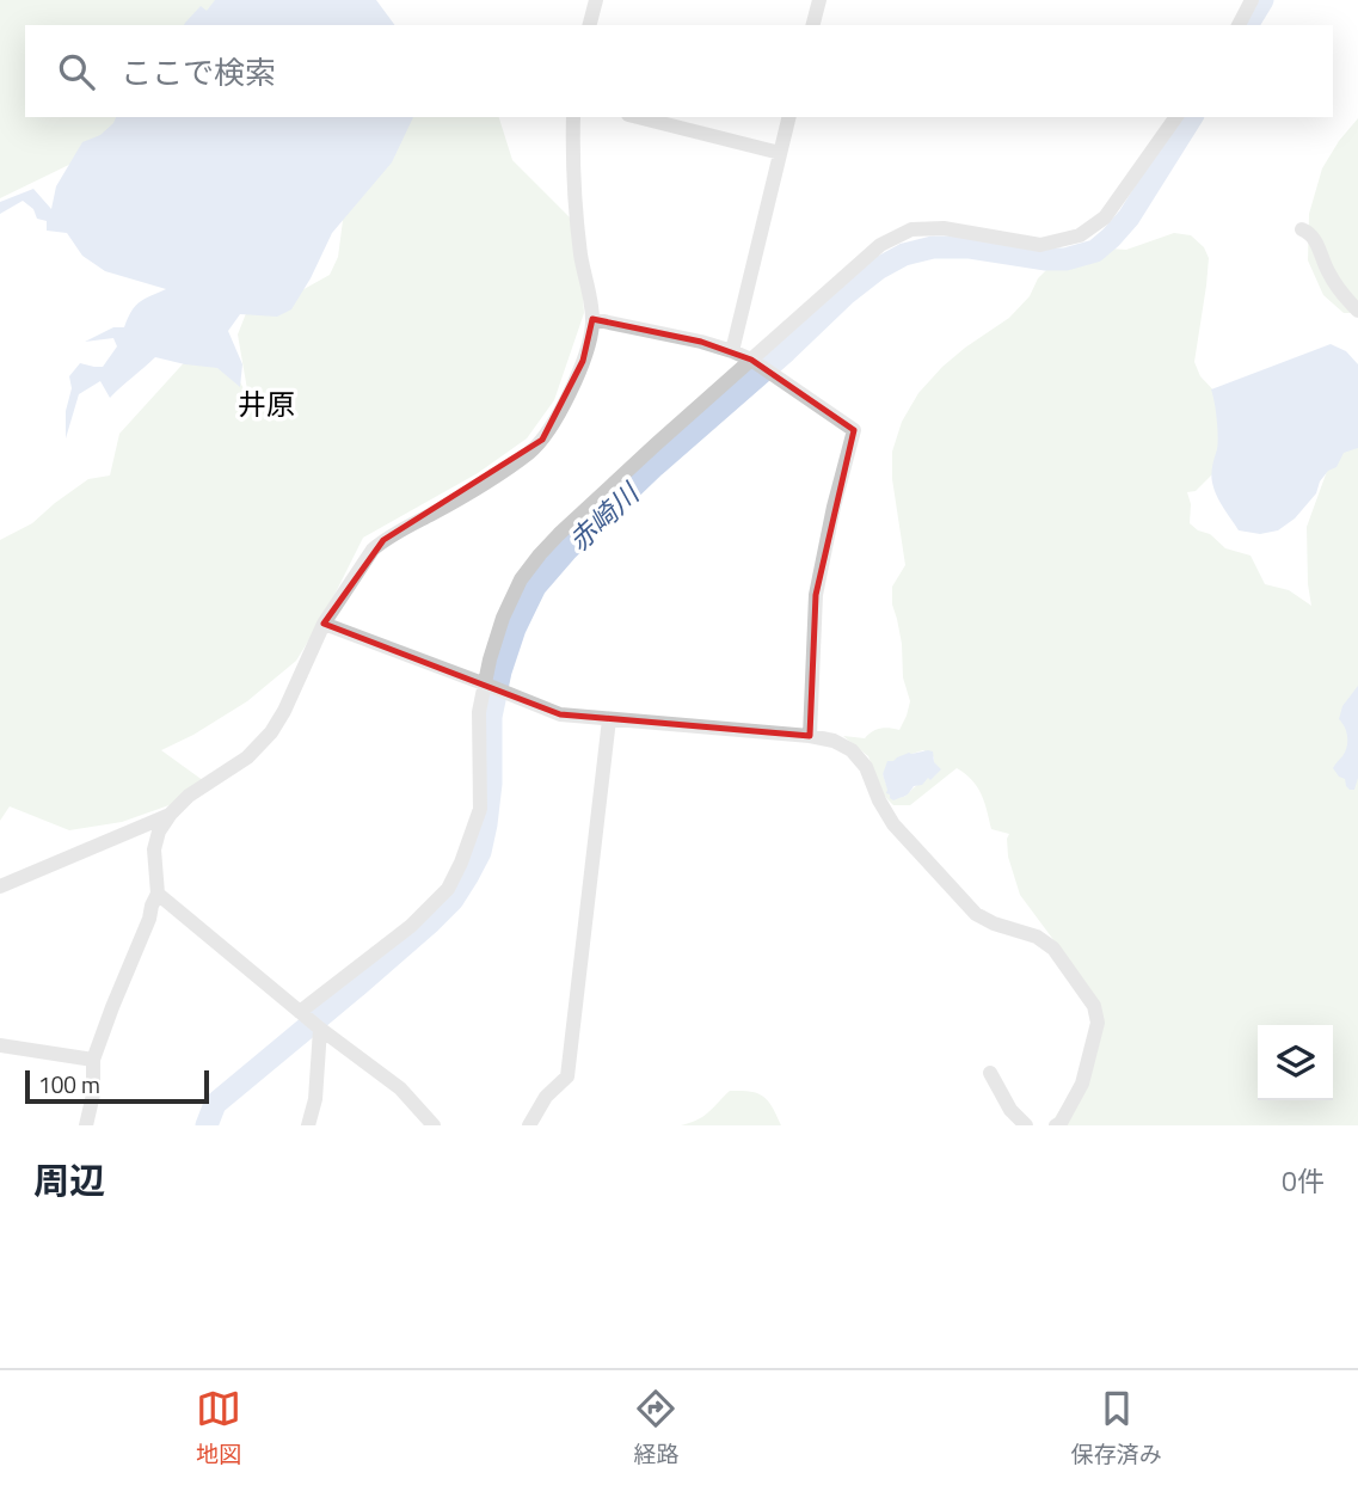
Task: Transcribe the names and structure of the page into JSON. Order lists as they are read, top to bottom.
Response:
{
  "districts": ["井原"],
  "water": ["赤崎川"],
  "scale_bar": "100 m",
  "page": {
    "search": "ここで検索",
    "scale": "100 m",
    "heading": ["周辺", "0件"],
    "nav": ["地図", "経路", "保存済み"]
  }
}
